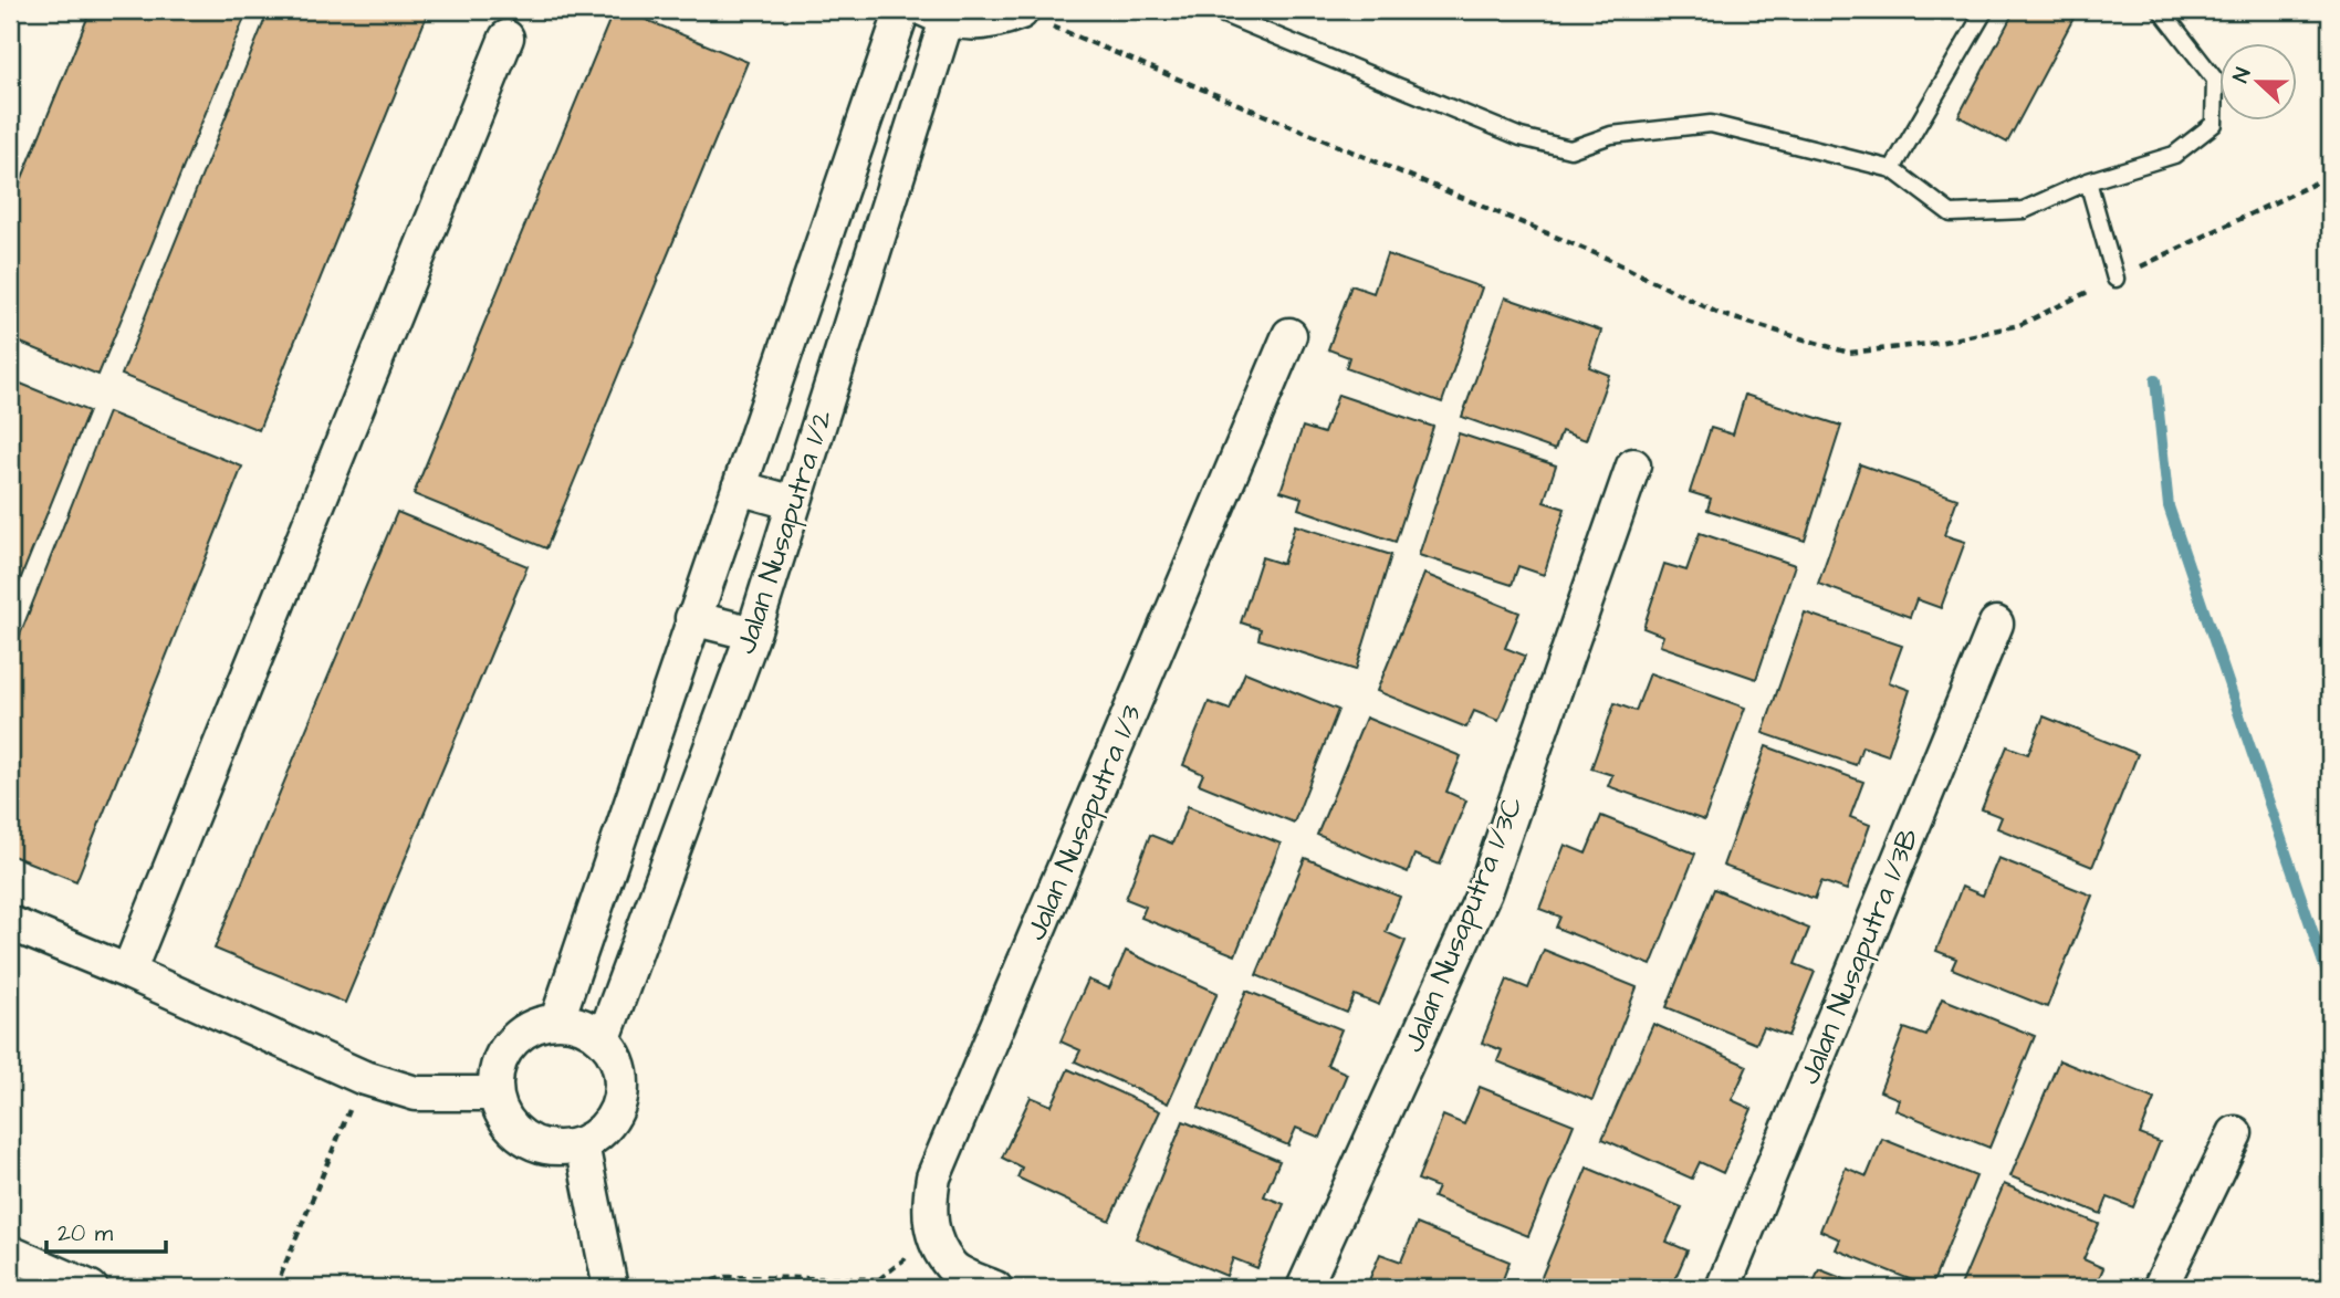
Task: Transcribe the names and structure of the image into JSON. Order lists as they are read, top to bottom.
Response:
{
  "streets": {
    "street": [
      "Jalan Nusaputra 1/2",
      "Jalan Nusaputra 1/3",
      "Jalan Nusaputra 1/3C",
      "Jalan Nusaputra 1/3B"
    ]
  },
  "scale_bar": "20 m",
  "north": "left"
}
